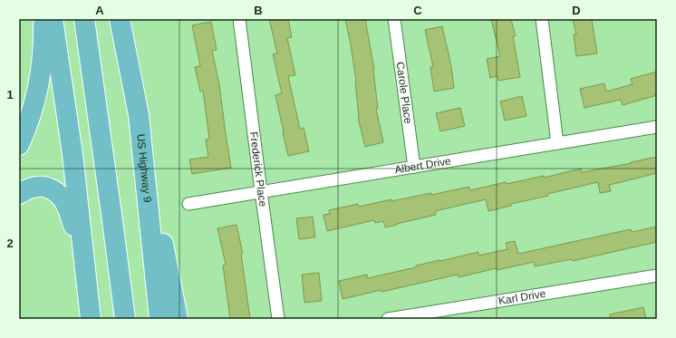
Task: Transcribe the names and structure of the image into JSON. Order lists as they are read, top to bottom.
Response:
{
  "streets": {
    "highway": ["US Highway 9"],
    "street": [
      "Carole Place",
      "Albert Drive",
      "Frederick Place",
      "Karl Drive"
    ]
  },
  "crossings": [
    ["Carole Place", "Albert Drive"],
    ["Albert Drive", "Frederick Place"]
  ],
  "grid": {
    "columns": [
      "A",
      "B",
      "C",
      "D"
    ],
    "rows": ["1", "2"]
  }
}
